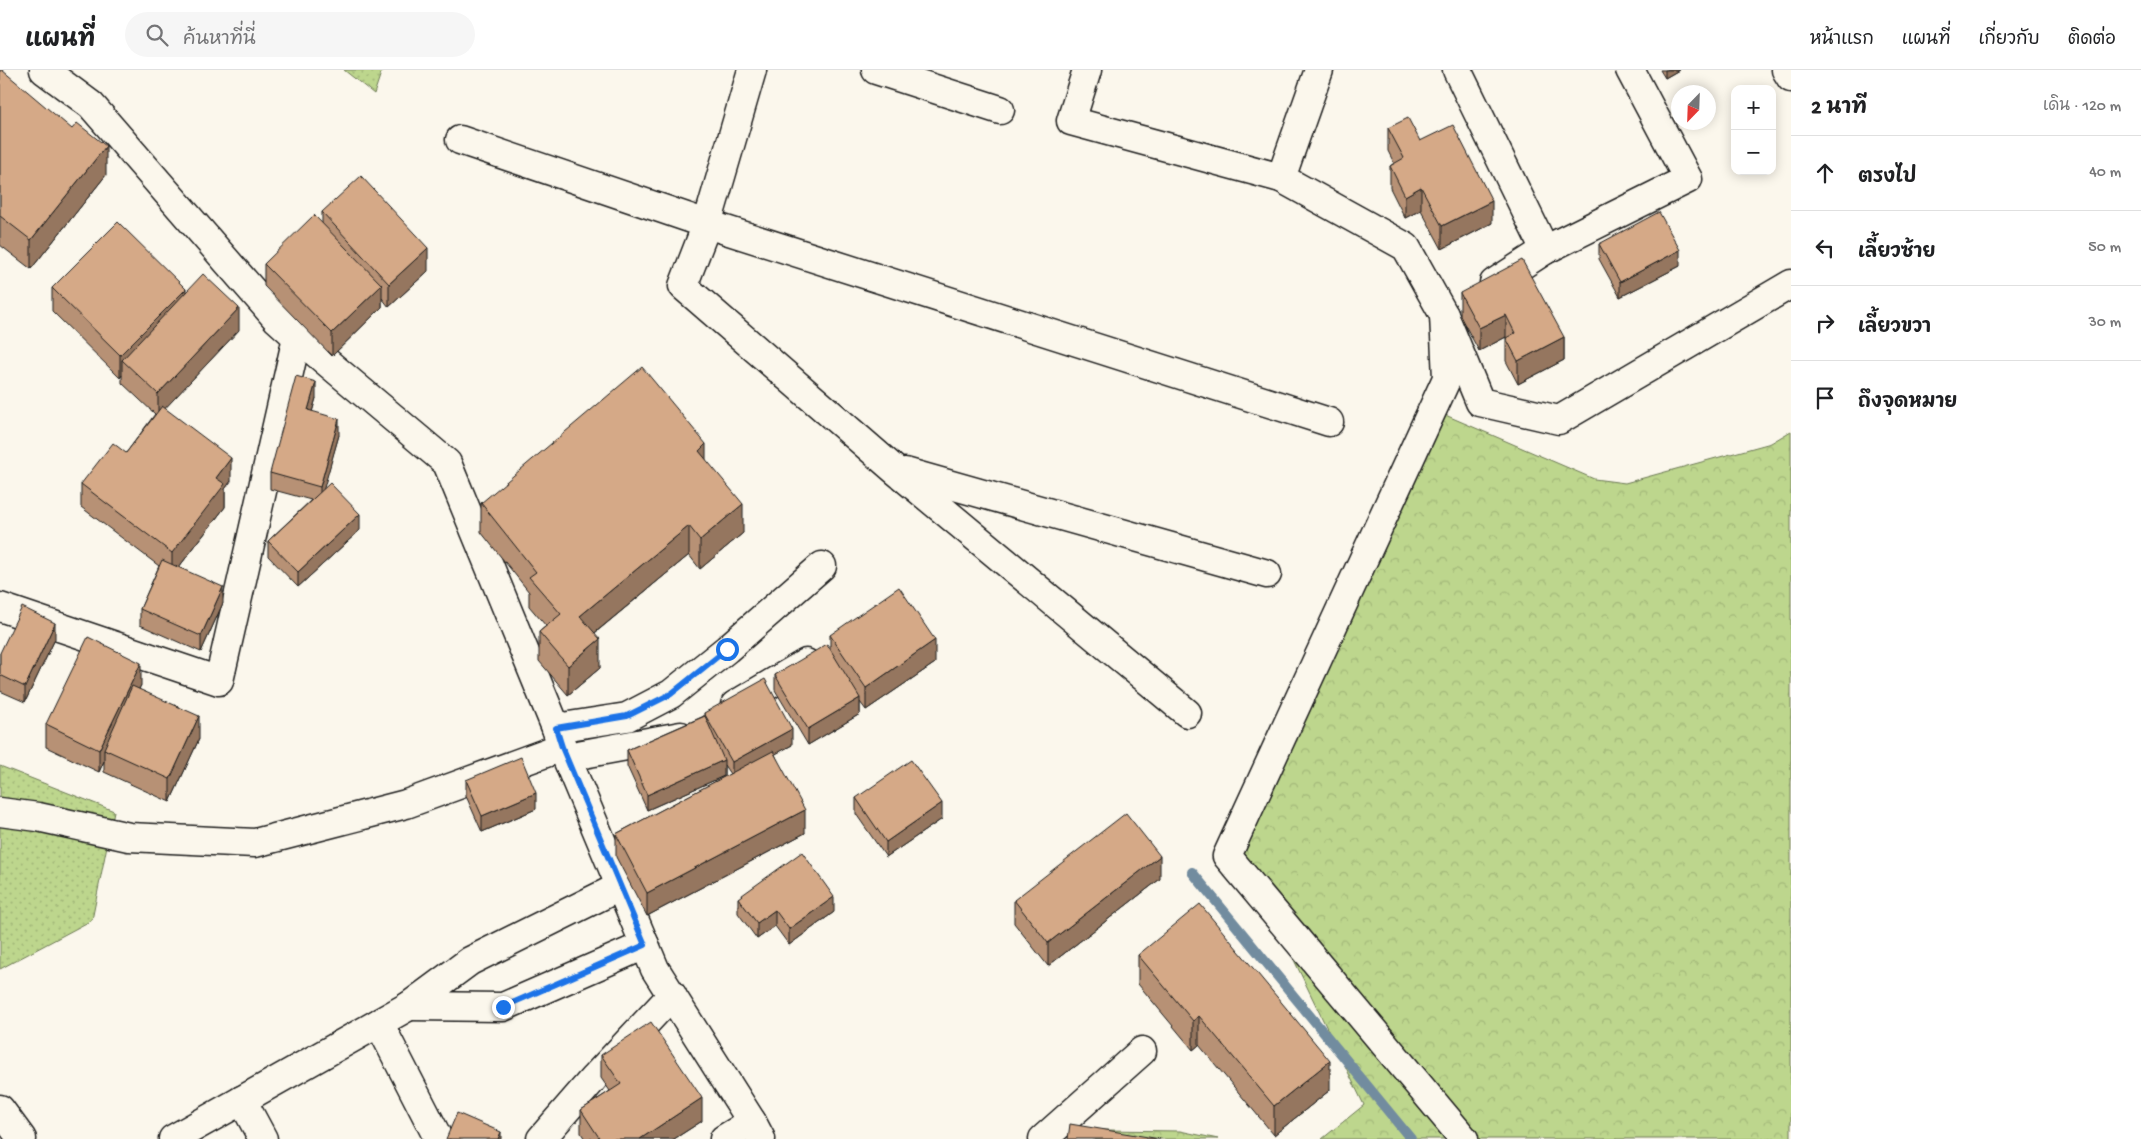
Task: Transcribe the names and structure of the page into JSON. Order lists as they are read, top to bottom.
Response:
{
  "north": "bottom left",
  "page": {
    "header": "แผนที่",
    "search": "ค้นหาที่นี่",
    "nav": [
      "หน้าแรก",
      "แผนที่",
      "เกี่ยวกับ",
      "ติดต่อ"
    ],
    "heading": ["2 นาที", "เดิน · 120 m"],
    "map_buttons": ["+", "−"],
    "list": [
      ["ตรงไป", "40 m"],
      ["เลี้ยวซ้าย", "50 m"],
      ["เลี้ยวขวา", "30 m"],
      "ถึงจุดหมาย"
    ]
  }
}
